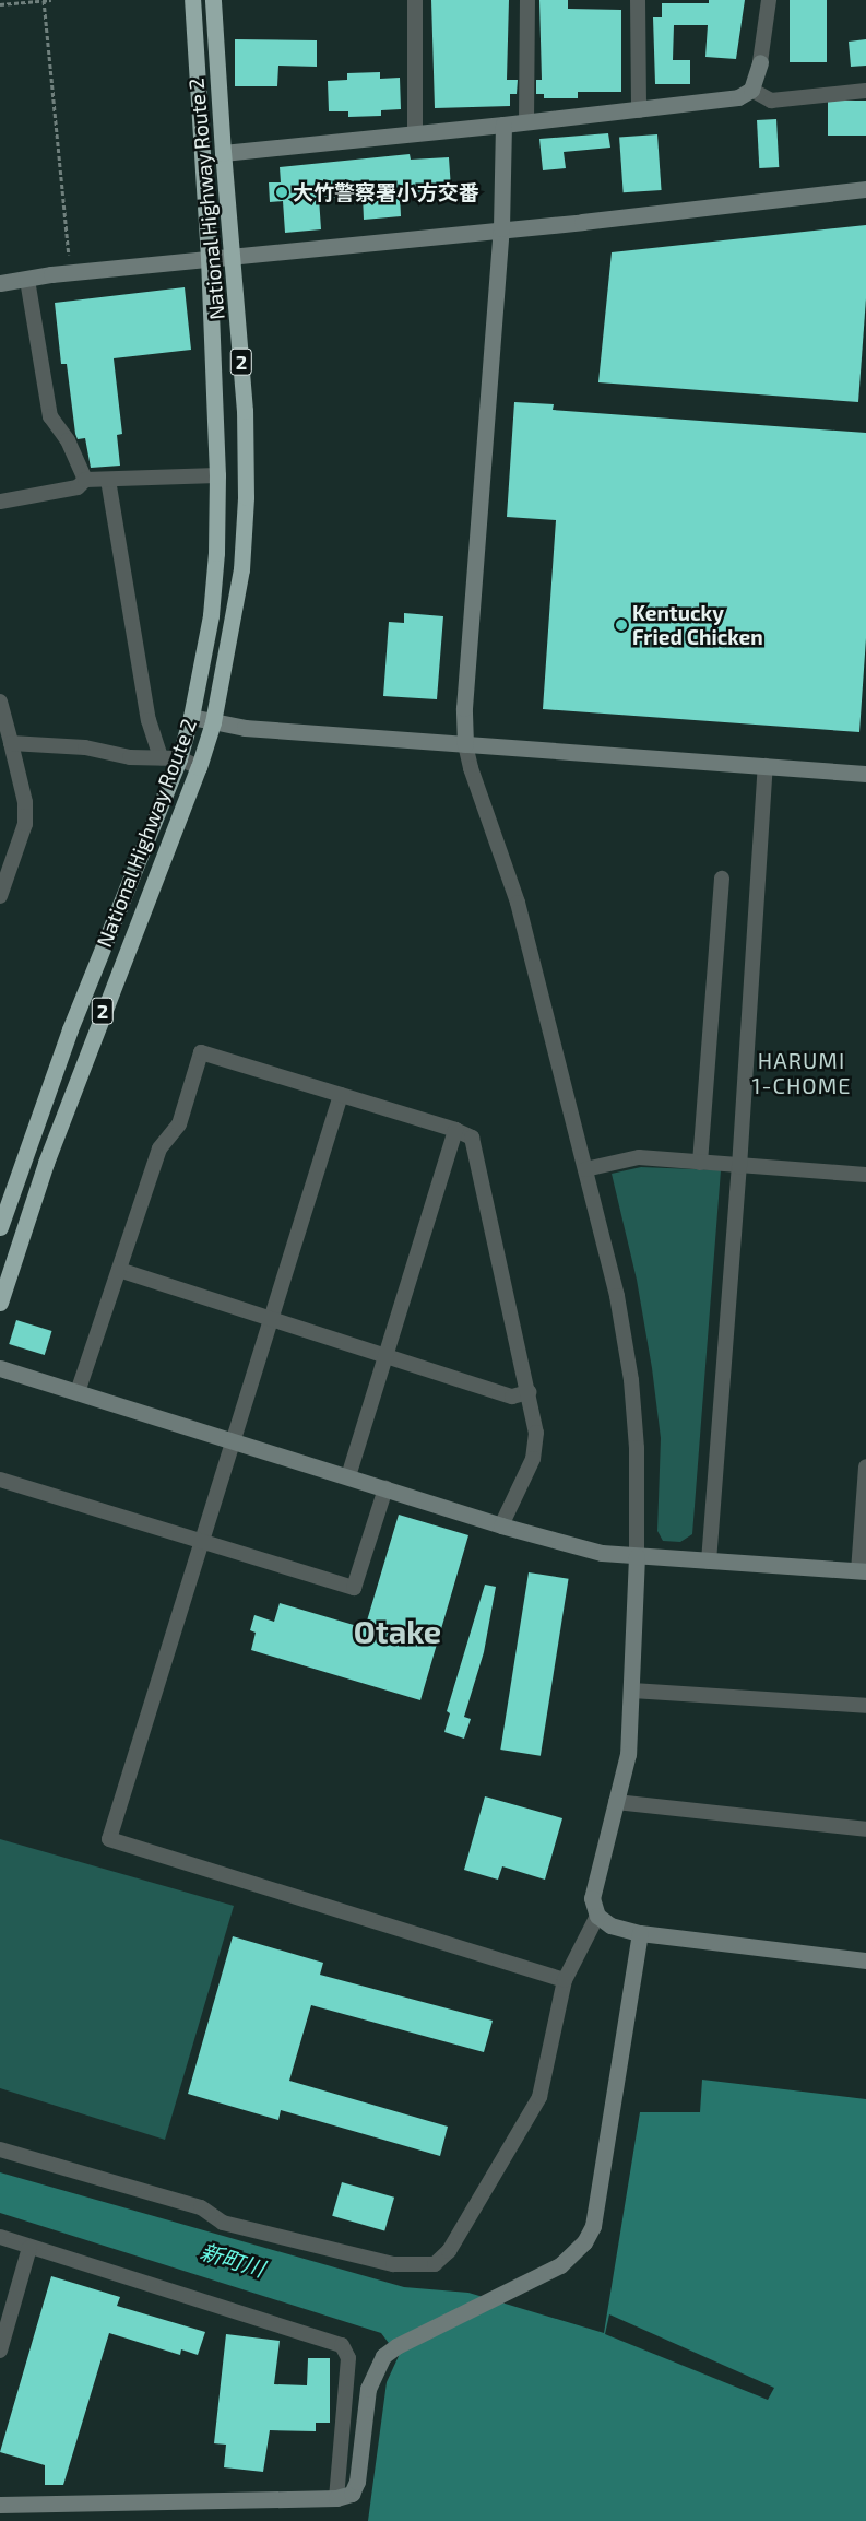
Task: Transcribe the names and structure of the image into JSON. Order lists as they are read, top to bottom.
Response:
{
  "streets": {
    "highway": ["National Highway Route 2", "2"]
  },
  "districts": ["HARUMI 1-CHOME", "Otake"],
  "water": ["新町川"],
  "places": ["大竹警察署小方交番", "Kentucky Fried Chicken"]
}
